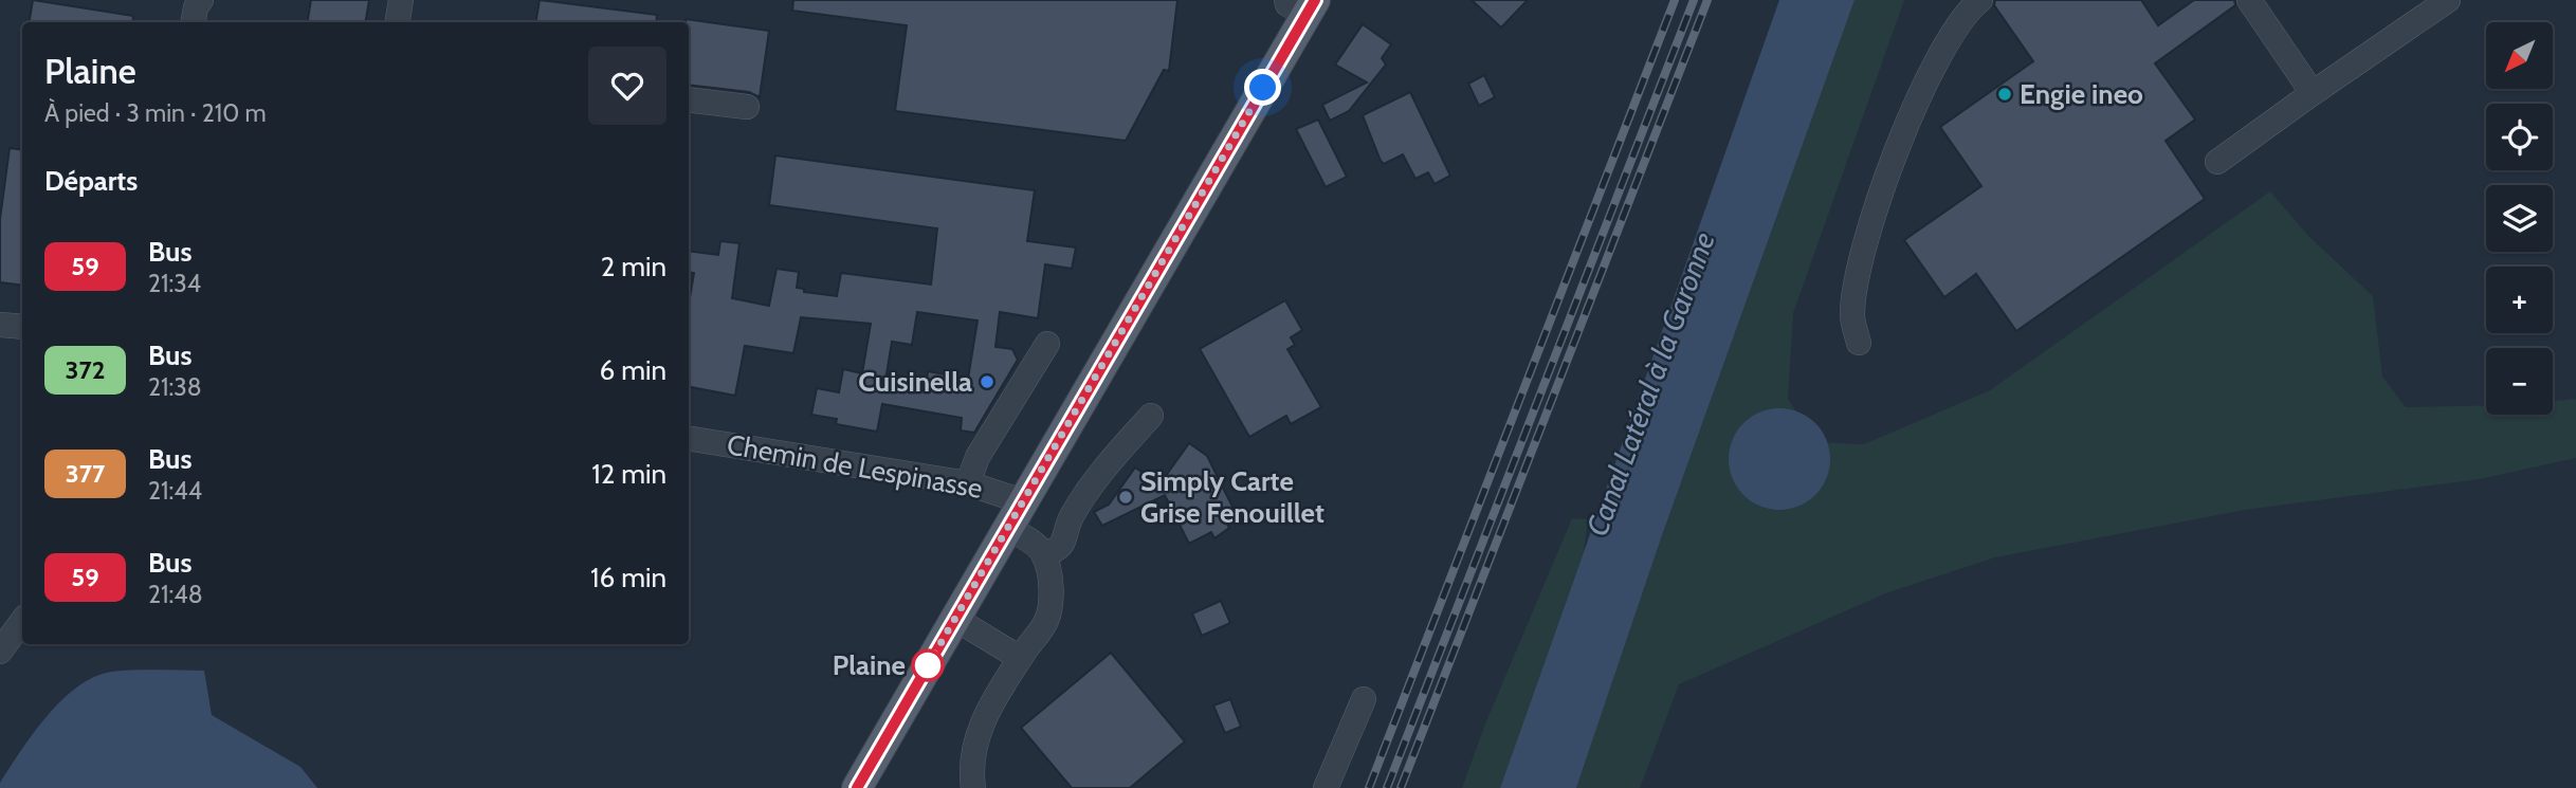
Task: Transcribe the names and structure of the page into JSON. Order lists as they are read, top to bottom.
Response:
{
  "streets": {
    "street": ["Chemin de Lespinasse"]
  },
  "water": ["Canal Latéral à la Garonne"],
  "places": [
    "Engie ineo",
    "Cuisinella",
    "Simply Carte Grise Fenouillet",
    "Plaine"
  ],
  "lines": ["bus line 59"],
  "north": "bottom left",
  "page": {
    "map_buttons": ["+", "−"],
    "heading": [
      ["Plaine", "À pied · 3 min · 210 m"],
      "Départs"
    ],
    "list": [
      {
        "mark": "59",
        "name": "Bus",
        "note": "21:34",
        "value": "2 min"
      },
      {
        "mark": "372",
        "name": "Bus",
        "note": "21:38",
        "value": "6 min"
      },
      {
        "mark": "377",
        "name": "Bus",
        "note": "21:44",
        "value": "12 min"
      },
      {
        "mark": "59",
        "name": "Bus",
        "note": "21:48",
        "value": "16 min"
      }
    ]
  }
}
